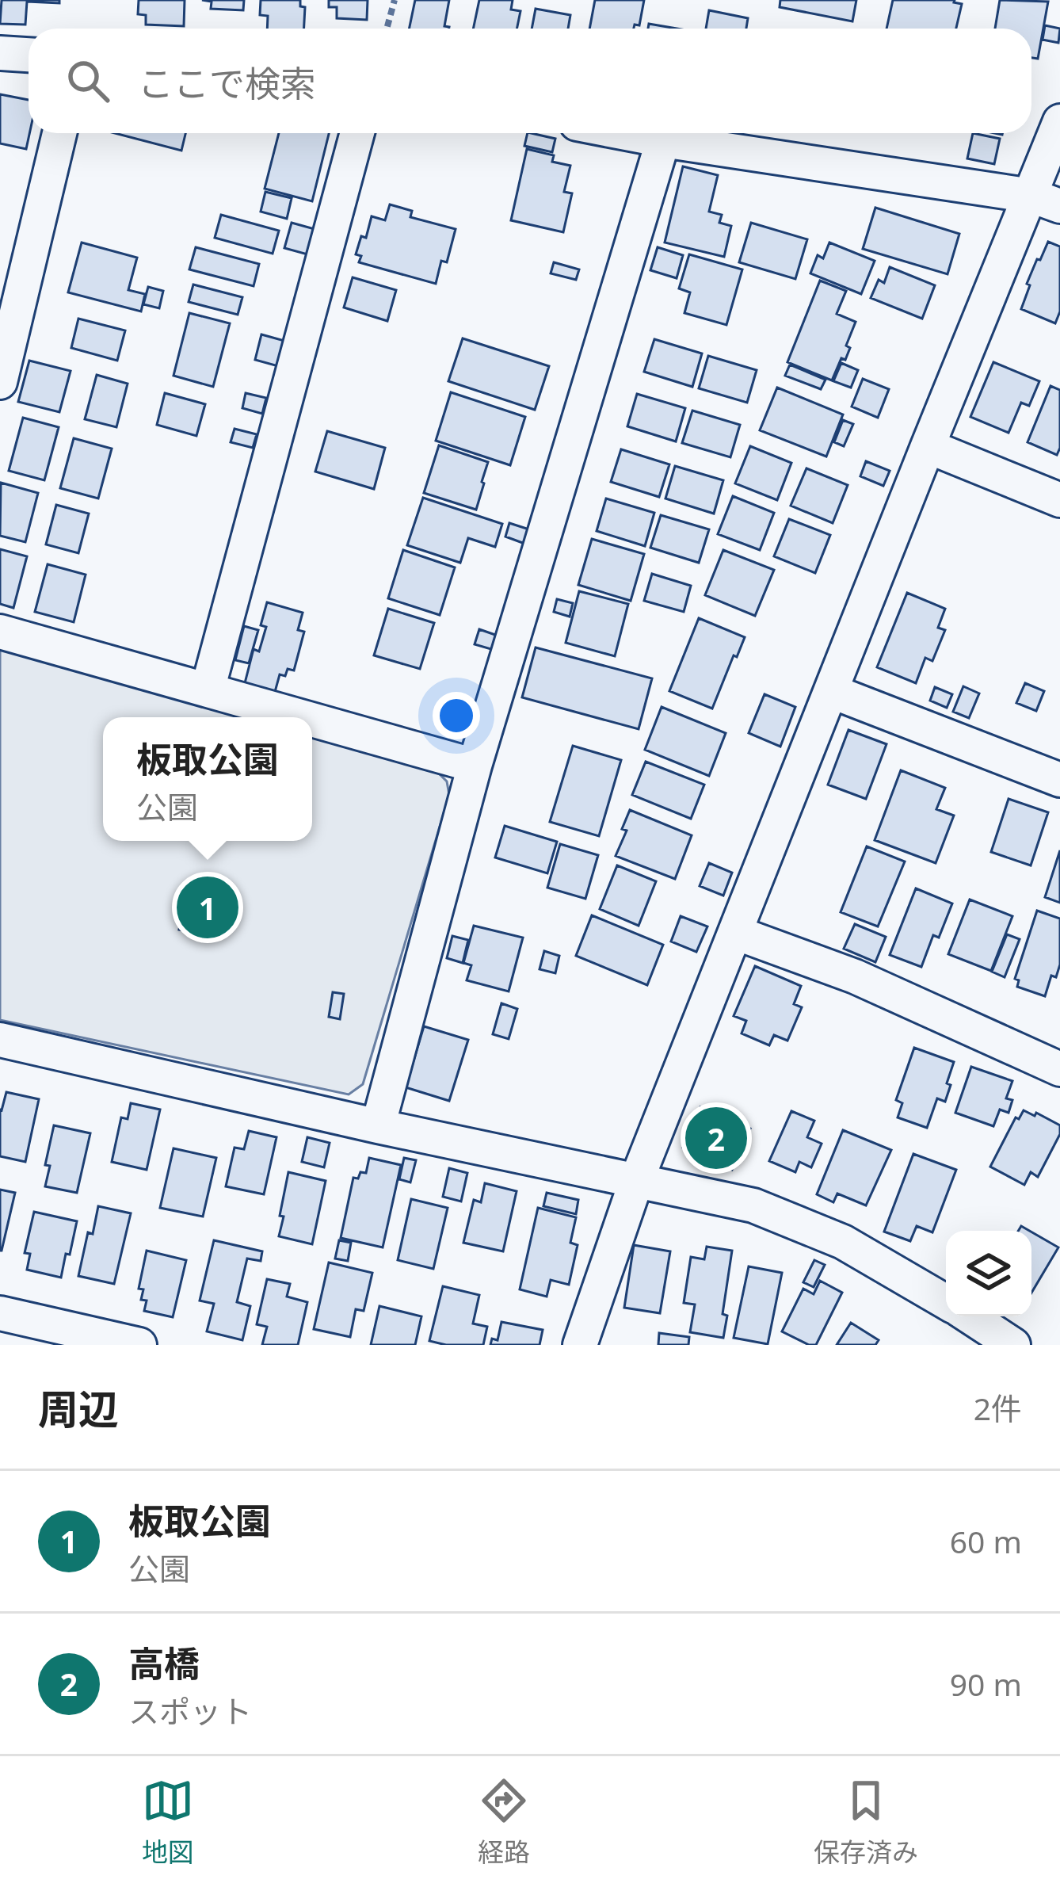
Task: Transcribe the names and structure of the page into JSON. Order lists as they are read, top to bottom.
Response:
{
  "page": {
    "search": "ここで検索",
    "popup": ["板取公園", "公園"],
    "pins": ["1", "2"],
    "heading": ["周辺", "2件"],
    "list": [
      {
        "mark": "1",
        "name": "板取公園",
        "note": "公園",
        "value": "60 m"
      },
      {
        "mark": "2",
        "name": "高橋",
        "note": "スポット",
        "value": "90 m"
      }
    ],
    "nav": ["地図", "経路", "保存済み"]
  }
}
